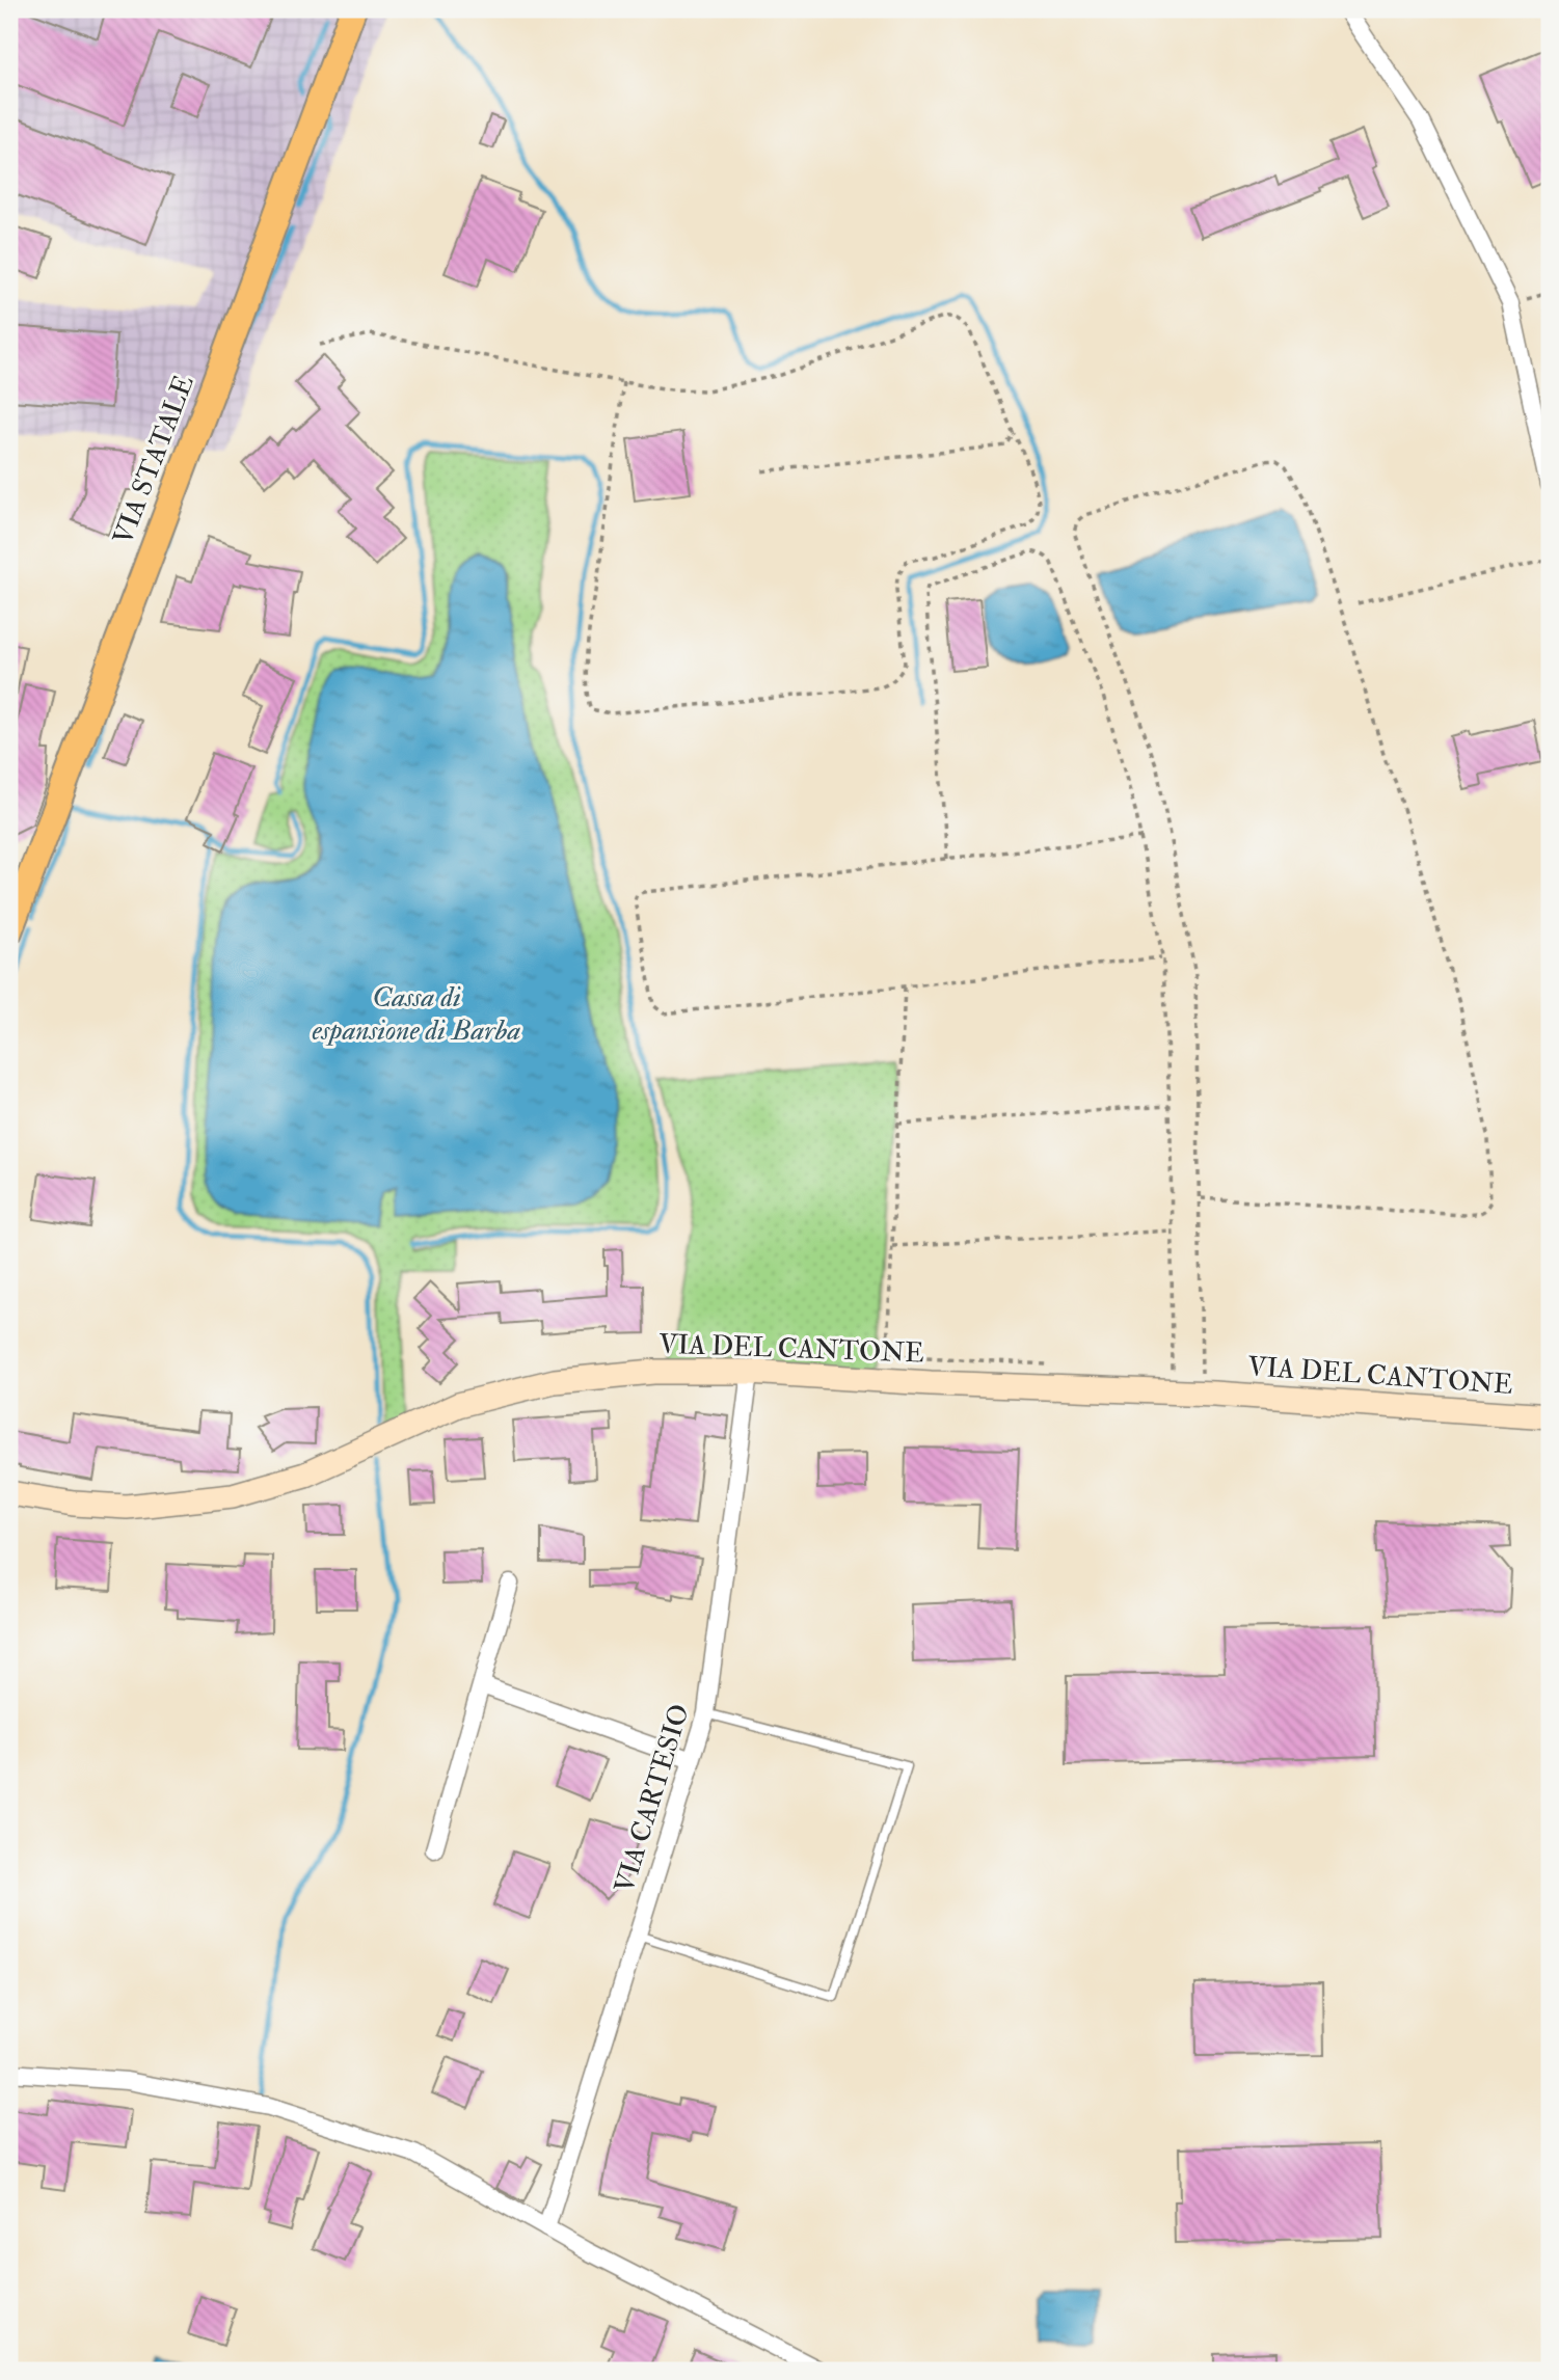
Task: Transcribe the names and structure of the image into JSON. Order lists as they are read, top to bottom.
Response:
{
  "streets": {
    "main road": ["VIA STATALE"],
    "street": ["VIA DEL CANTONE", "VIA CARTESIO"]
  },
  "crossings": [
    ["VIA DEL CANTONE", "VIA CARTESIO"]
  ],
  "water": ["Cassa di espansione di Barba"]
}
